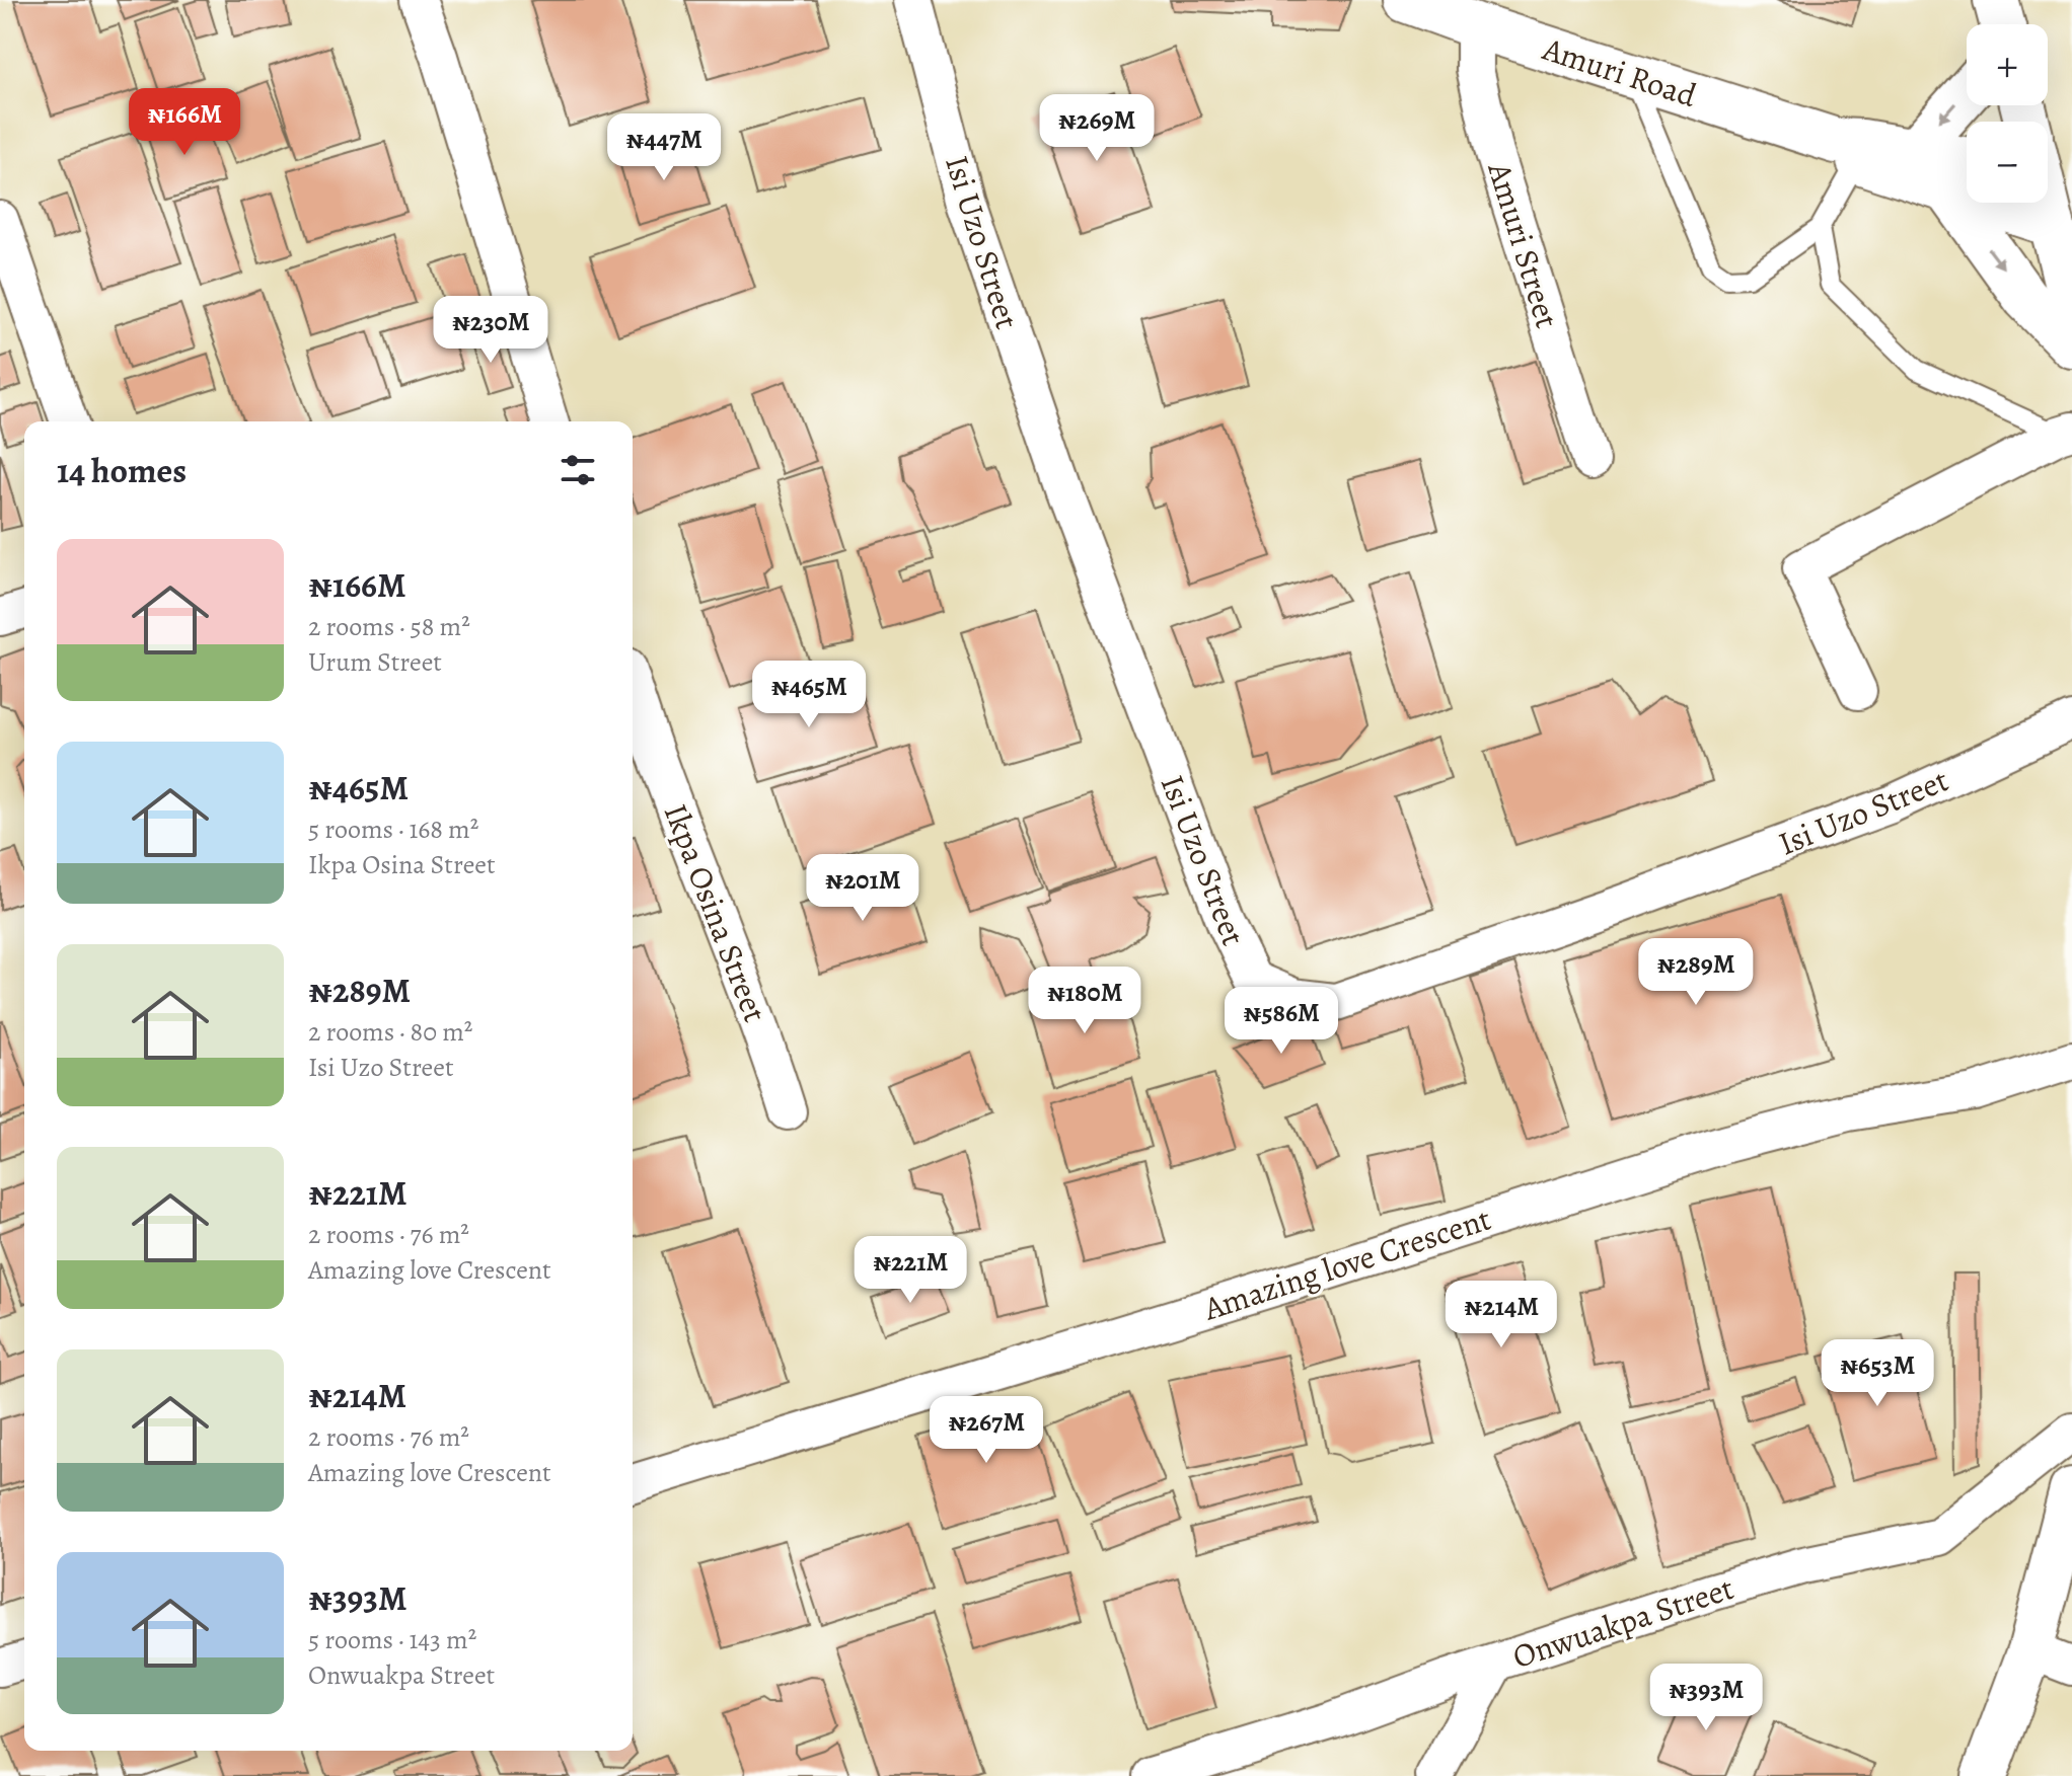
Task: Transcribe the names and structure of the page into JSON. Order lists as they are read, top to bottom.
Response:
{
  "streets": {
    "main road": ["Amuri Road"],
    "street": [
      "Isi Uzo Street",
      "Amuri Street",
      "Ikpa Osina Street",
      "Amazing love Crescent",
      "Onwuakpa Street"
    ]
  },
  "crossings": [
    ["Amuri Road", "Amuri Street"]
  ],
  "page": {
    "map_buttons": ["+", "−"],
    "price": [
      "₦166M",
      "₦269M",
      "₦447M",
      "₦230M",
      "₦465M",
      "₦201M",
      "₦289M",
      "₦180M",
      "₦586M",
      "₦221M",
      "₦214M",
      "₦653M",
      "₦267M",
      "₦393M"
    ],
    "heading": "14 homes",
    "list": [
      {
        "name": "₦166M",
        "note": "2 rooms · 58 m² · Urum Street"
      },
      {
        "name": "₦465M",
        "note": "5 rooms · 168 m² · Ikpa Osina Street"
      },
      {
        "name": "₦289M",
        "note": "2 rooms · 80 m² · Isi Uzo Street"
      },
      {
        "name": "₦221M",
        "note": "2 rooms · 76 m² · Amazing love Crescent"
      },
      {
        "name": "₦214M",
        "note": "2 rooms · 76 m² · Amazing love Crescent"
      },
      {
        "name": "₦393M",
        "note": "5 rooms · 143 m² · Onwuakpa Street"
      }
    ]
  }
}
